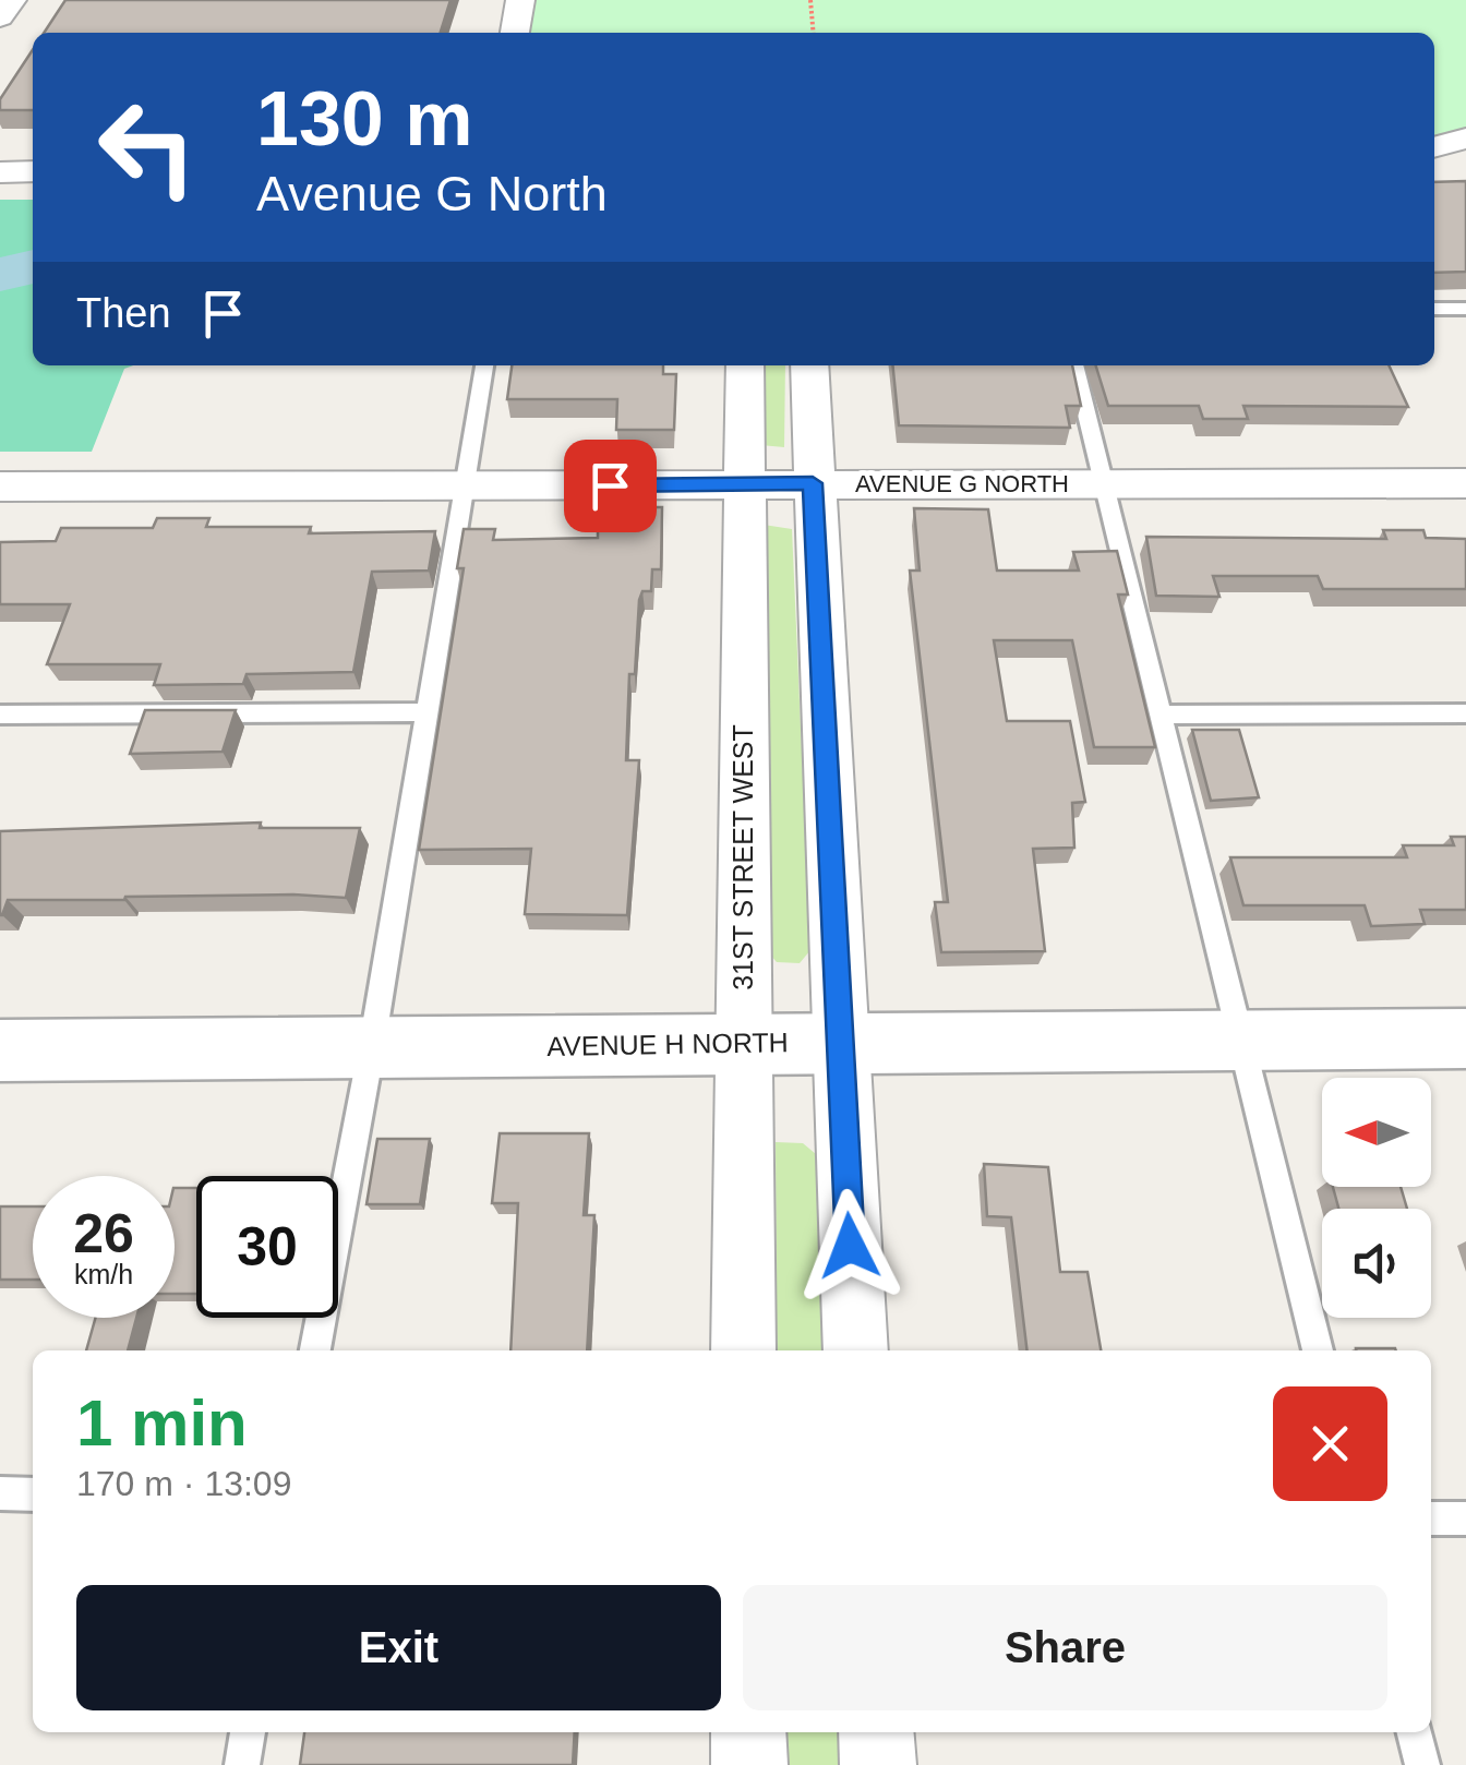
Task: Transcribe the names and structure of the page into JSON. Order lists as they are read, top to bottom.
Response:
{
  "streets": {
    "street": ["AVENUE G NORTH", "31ST STREET WEST", "AVENUE H NORTH"]
  },
  "crossings": [
    ["AVENUE G NORTH", "31ST STREET WEST"],
    ["31ST STREET WEST", "AVENUE H NORTH"]
  ],
  "north": "left",
  "page": {
    "turn": ["130 m", "Avenue G North"],
    "then": "Then",
    "speed": "26 km/h",
    "limit": "30",
    "heading": ["1 min", "170 m · 13:09"],
    "buttons": ["Exit", "Share"]
  }
}
